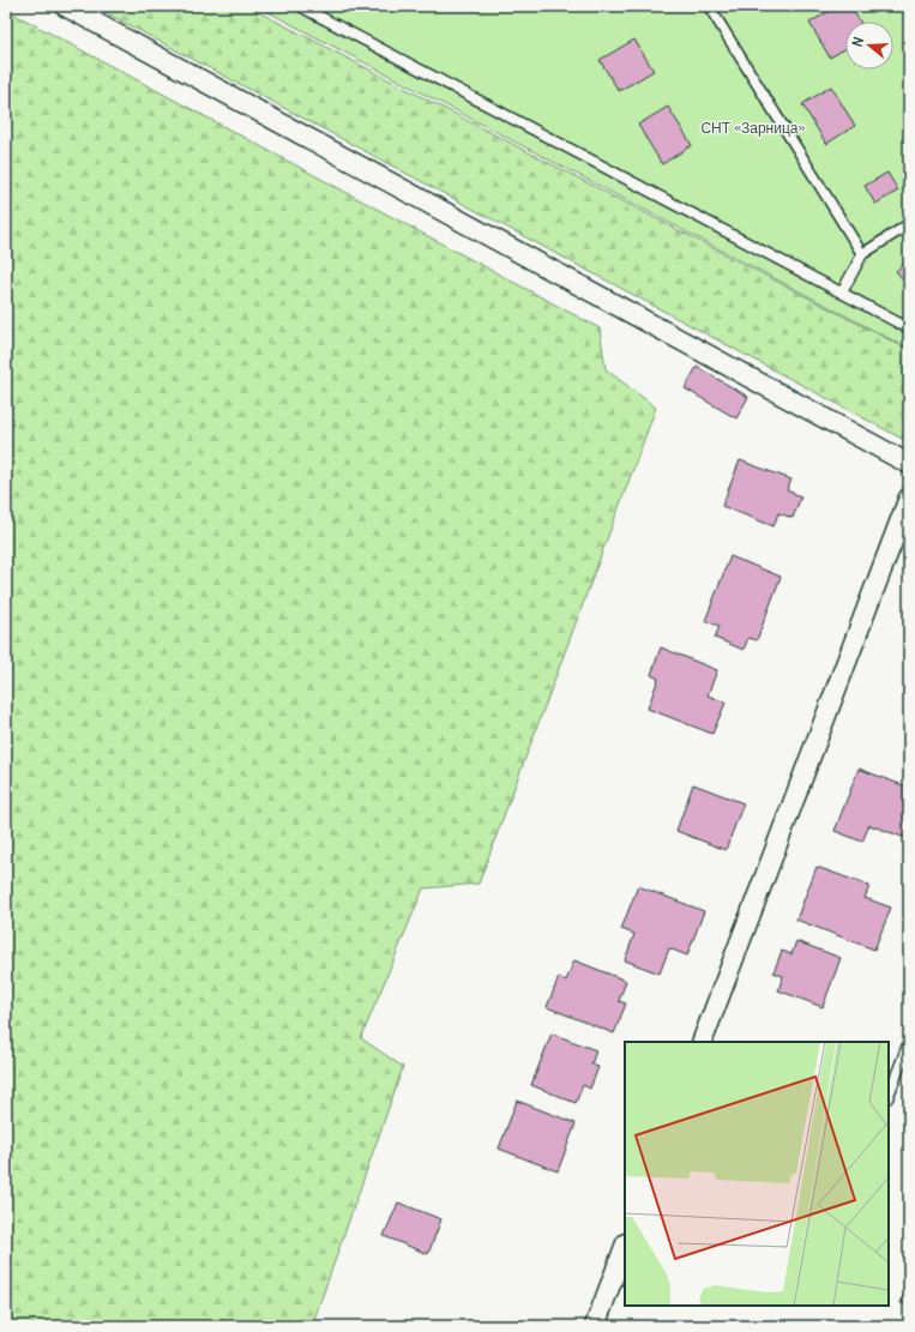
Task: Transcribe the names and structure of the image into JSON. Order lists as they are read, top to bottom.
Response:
{
  "parks": ["СНТ «Зарница»"],
  "north": "left"
}
